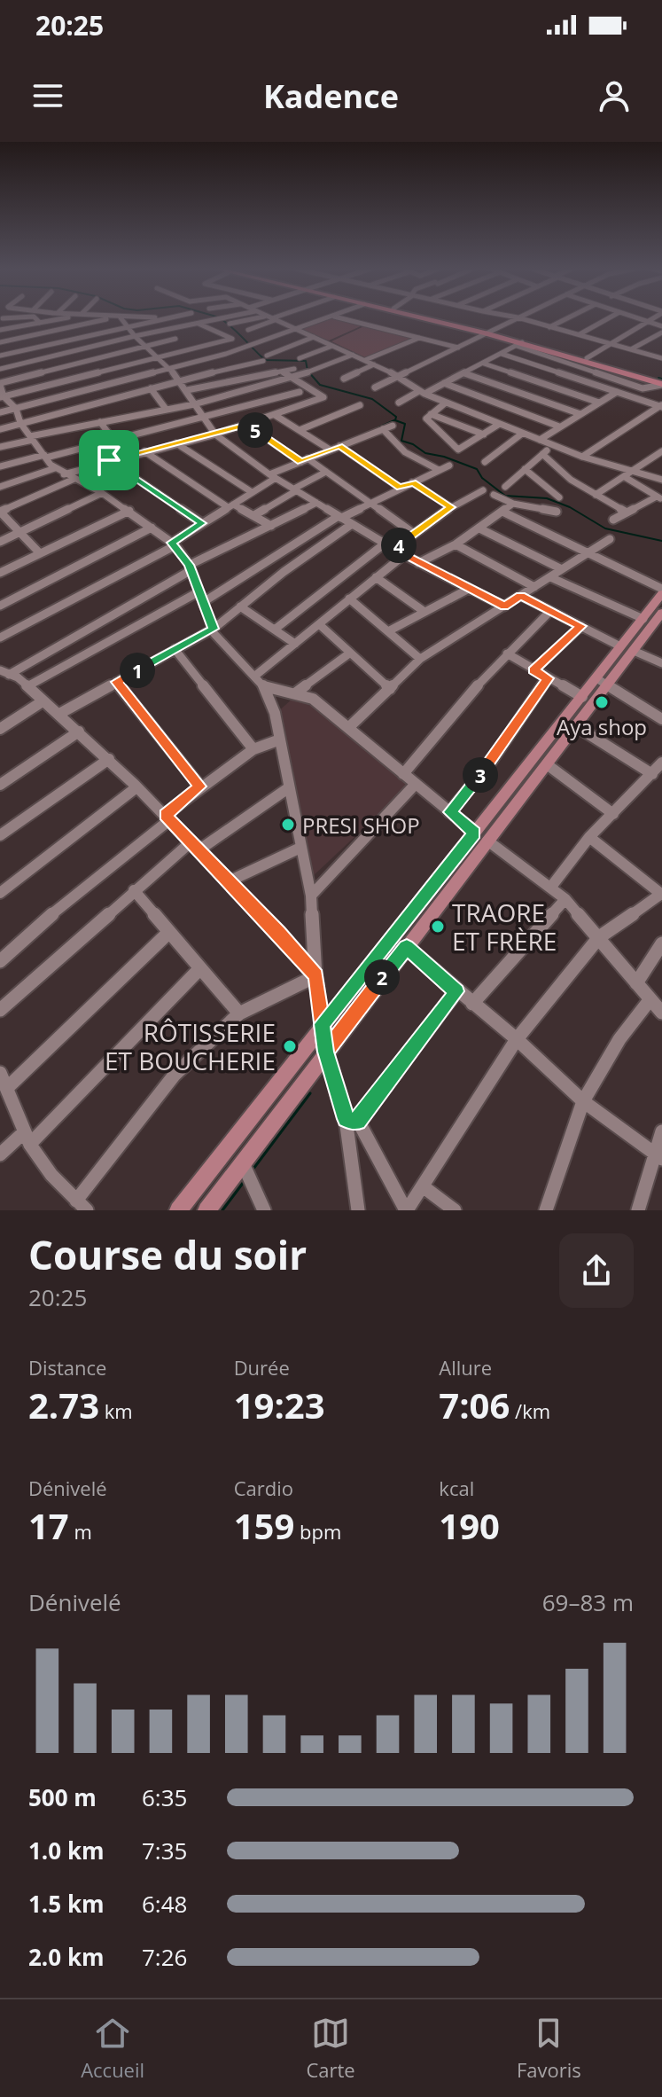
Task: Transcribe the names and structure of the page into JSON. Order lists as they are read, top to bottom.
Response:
{
  "places": [
    "Aya shop",
    "PRESI SHOP",
    "TRAORE ET FRÈRE",
    "RÔTISSERIE ET BOUCHERIE"
  ],
  "page": {
    "status": "20:25",
    "header": "Kadence",
    "pins": [
      "5",
      "4",
      "1",
      "3",
      "2"
    ],
    "heading": ["Course du soir", "20:25"],
    "stats": [
      ["Distance", "2.73 km"],
      ["Durée", "19:23"],
      ["Allure", "7:06 /km"],
      ["Dénivelé", "17 m"],
      ["Cardio", "159 bpm"],
      ["kcal", "190"]
    ],
    "chart": ["Dénivelé", "69–83 m"],
    "list": [
      {
        "name": "500 m",
        "note": "6:35"
      },
      {
        "name": "1.0 km",
        "note": "7:35"
      },
      {
        "name": "1.5 km",
        "note": "6:48"
      },
      {
        "name": "2.0 km",
        "note": "7:26"
      }
    ],
    "tabs": ["Accueil", "Carte", "Favoris"]
  }
}
